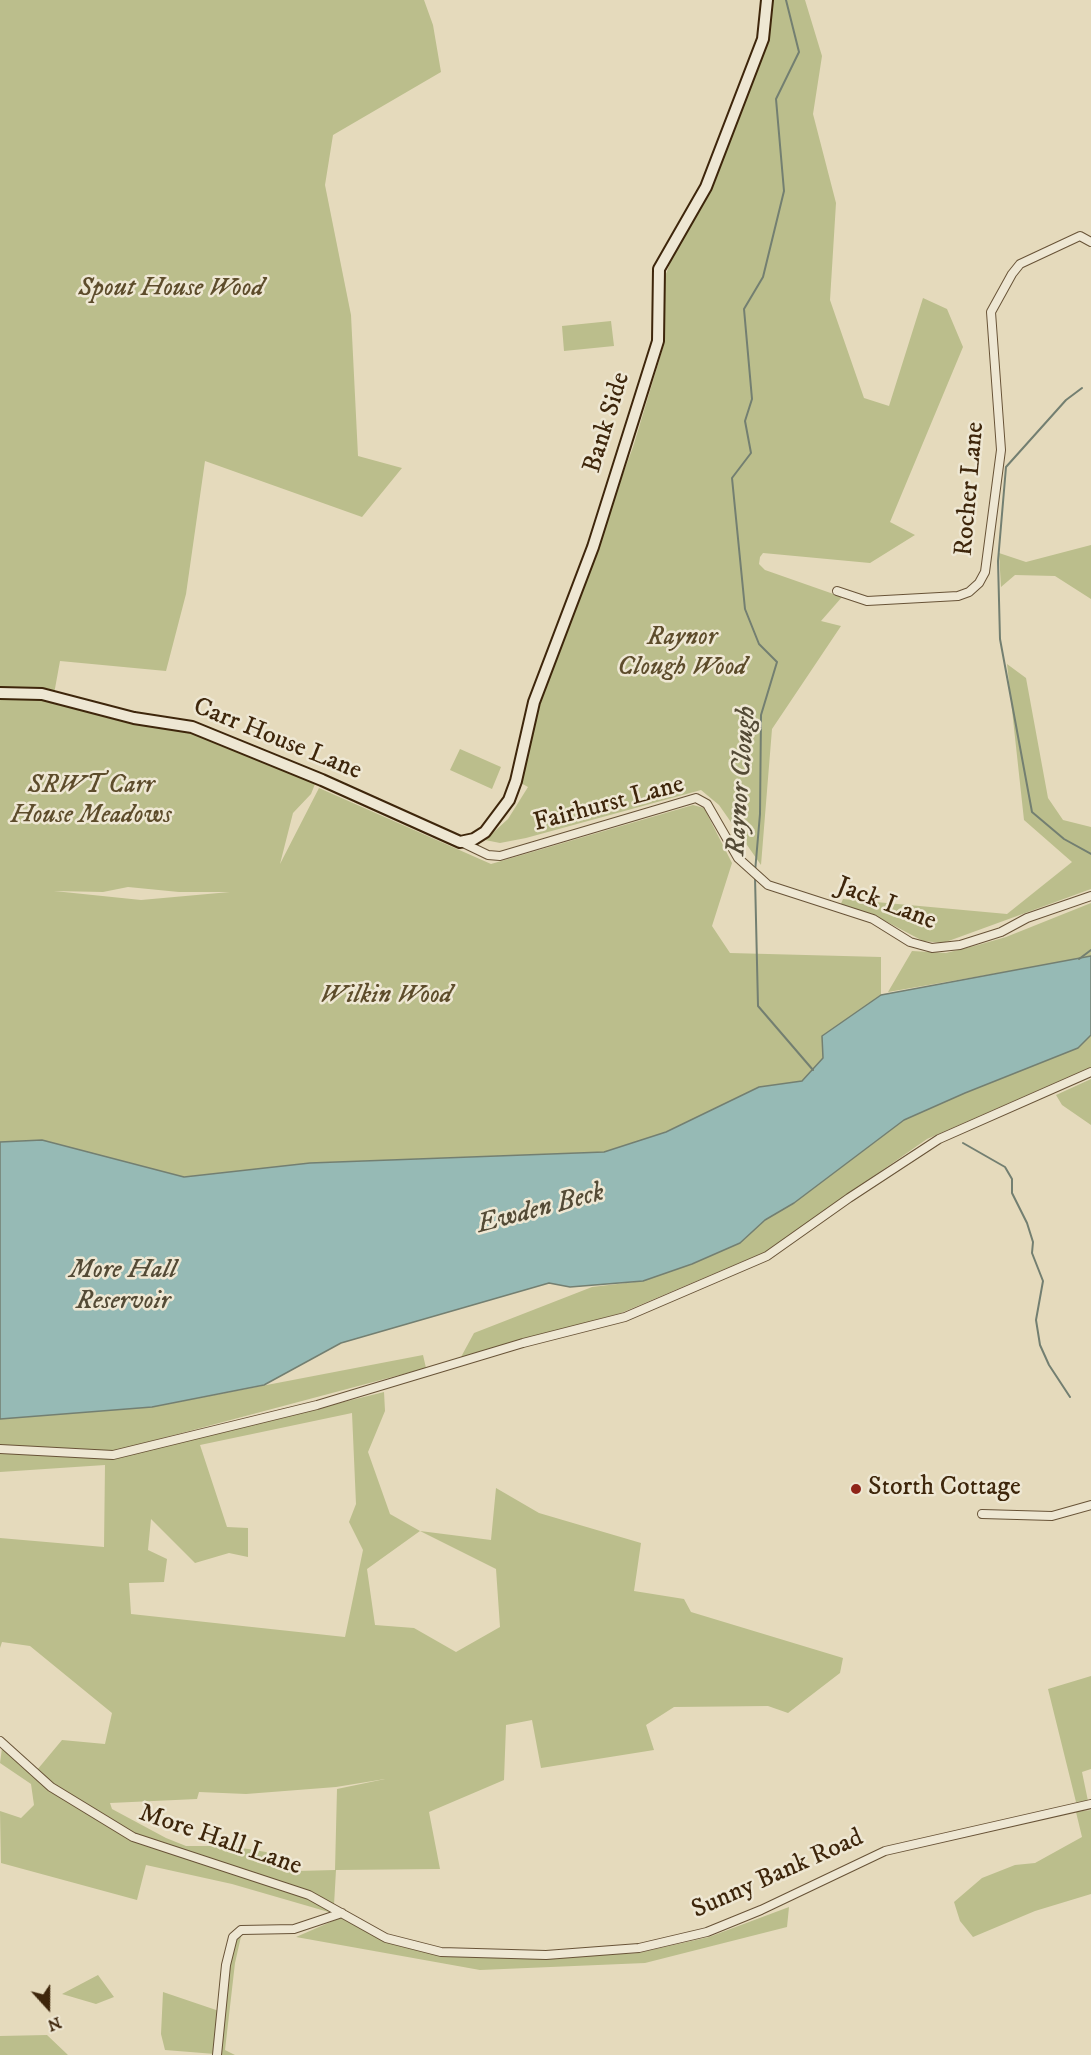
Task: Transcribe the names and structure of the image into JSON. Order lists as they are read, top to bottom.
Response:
{
  "streets": {
    "street": [
      "Bank Side",
      "Rocher Lane",
      "Carr House Lane",
      "Fairhurst Lane",
      "Jack Lane",
      "More Hall Lane",
      "Sunny Bank Road"
    ]
  },
  "crossings": [
    ["Bank Side", "Carr House Lane"],
    ["Bank Side", "Fairhurst Lane"],
    ["Carr House Lane", "Fairhurst Lane"],
    ["Fairhurst Lane", "Jack Lane"],
    ["More Hall Lane", "Sunny Bank Road"]
  ],
  "water": ["Raynor Clough", "Ewden Beck", "More Hall Reservoir"],
  "parks": [
    "Spout House Wood",
    "Raynor Clough Wood",
    "SRWT Carr House Meadows",
    "Wilkin Wood"
  ],
  "places": ["Storth Cottage"],
  "north": "bottom"
}
